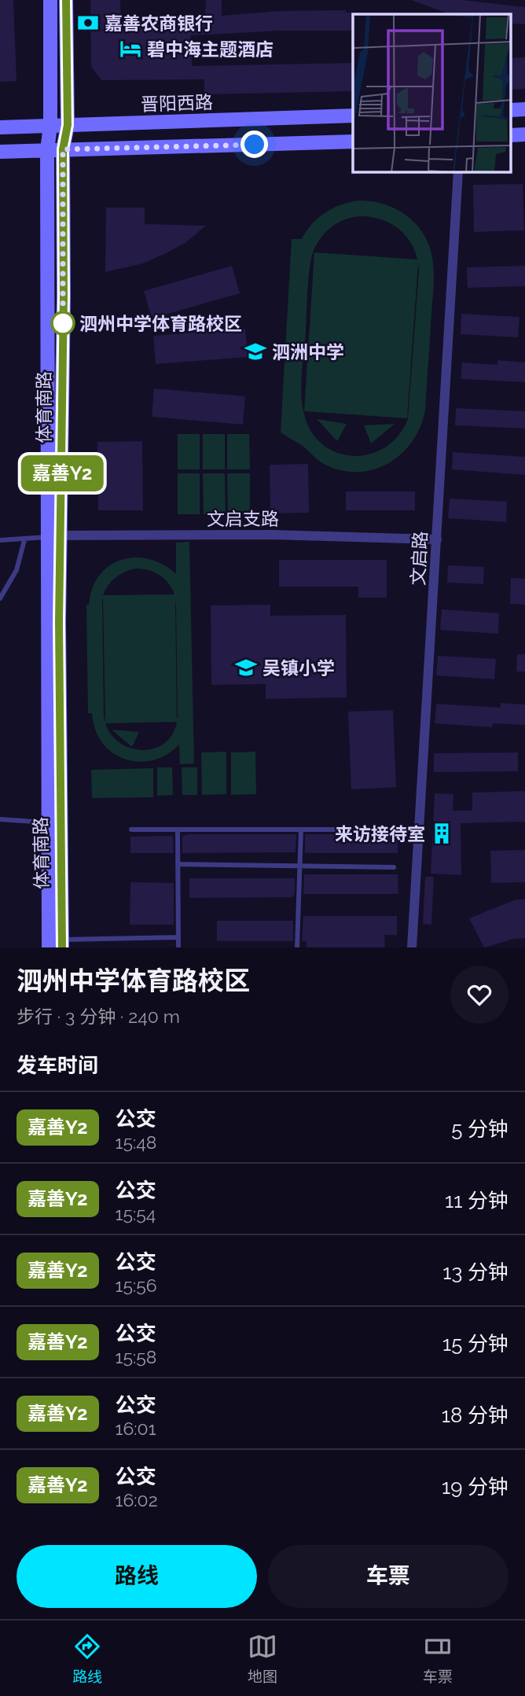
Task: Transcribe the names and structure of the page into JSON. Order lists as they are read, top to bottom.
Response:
{
  "streets": {
    "main road": ["晋阳西路", "体育南路"],
    "street": ["文启支路", "文启路"]
  },
  "crossings": [
    ["晋阳西路", "体育南路"],
    ["体育南路", "文启支路"],
    ["文启支路", "文启路"]
  ],
  "places": {
    "bank": ["嘉善农商银行"],
    "hotel": ["碧中海主题酒店"],
    "other": ["泗州中学体育路校区"],
    "school or university": ["泗洲中学", "吴镇小学"],
    "building": ["来访接待室"]
  },
  "lines": ["bus line 嘉善Y2"],
  "page": {
    "on_map": "嘉善Y2",
    "heading": [
      ["泗州中学体育路校区", "步行 · 3 分钟 · 240 m"],
      "发车时间"
    ],
    "list": [
      {
        "mark": "嘉善Y2",
        "name": "公交",
        "note": "15:48",
        "value": "5 分钟"
      },
      {
        "mark": "嘉善Y2",
        "name": "公交",
        "note": "15:54",
        "value": "11 分钟"
      },
      {
        "mark": "嘉善Y2",
        "name": "公交",
        "note": "15:56",
        "value": "13 分钟"
      },
      {
        "mark": "嘉善Y2",
        "name": "公交",
        "note": "15:58",
        "value": "15 分钟"
      },
      {
        "mark": "嘉善Y2",
        "name": "公交",
        "note": "16:01",
        "value": "18 分钟"
      },
      {
        "mark": "嘉善Y2",
        "name": "公交",
        "note": "16:02",
        "value": "19 分钟"
      }
    ],
    "buttons": ["路线", "车票"],
    "tabs": ["路线", "地图", "车票"]
  }
}
